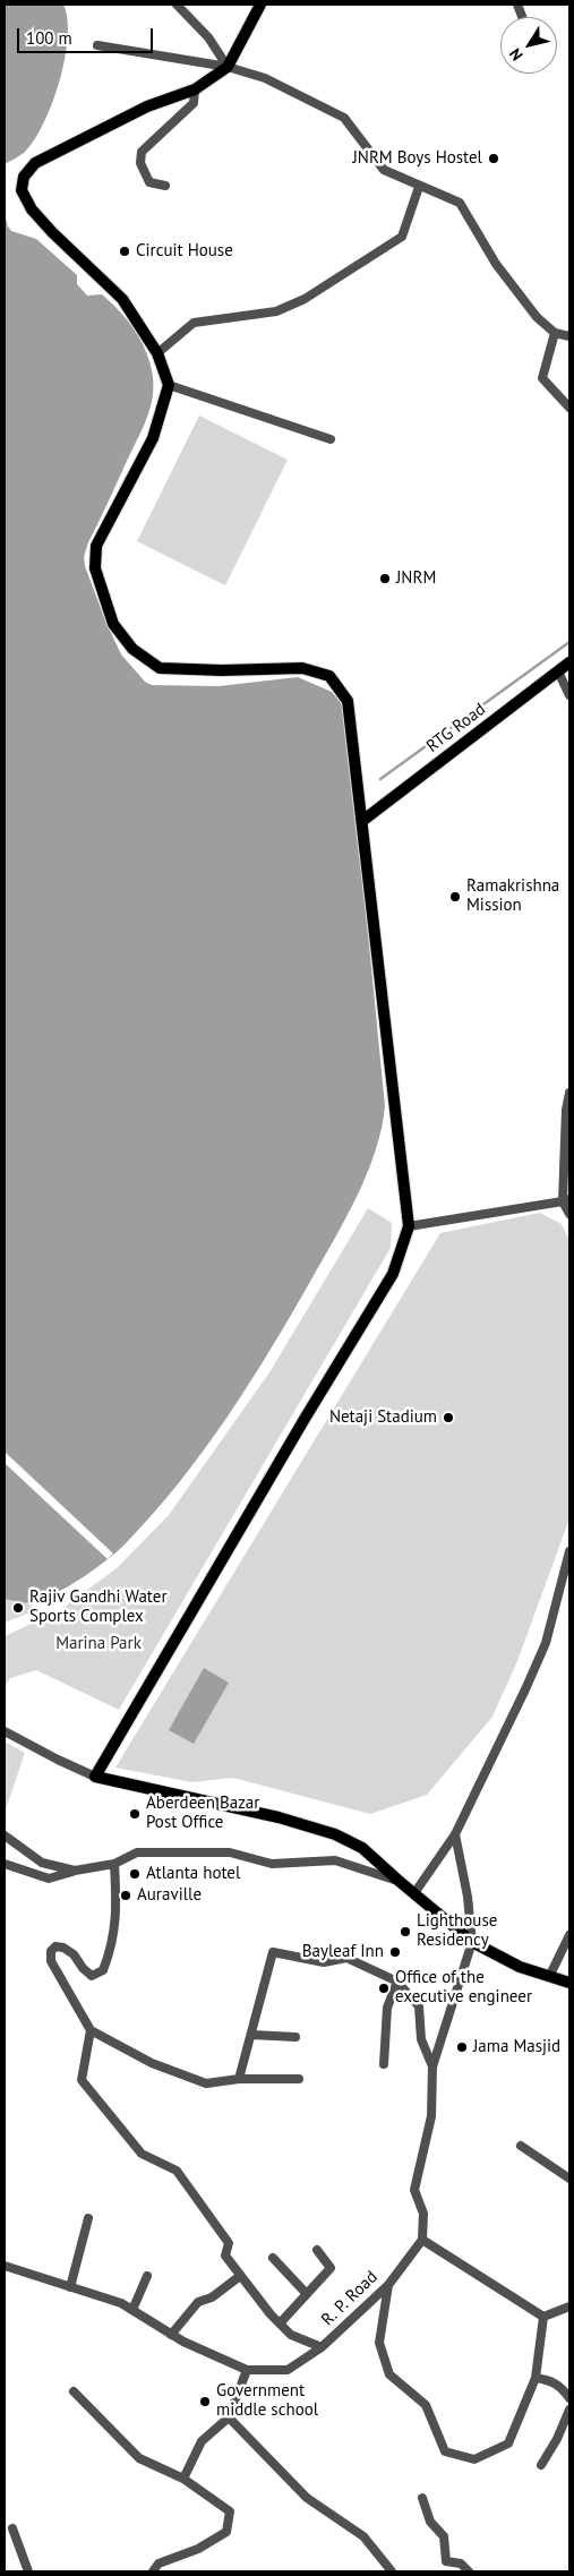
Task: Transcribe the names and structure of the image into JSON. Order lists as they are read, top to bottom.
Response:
{
  "streets": {
    "main road": ["RTG Road"],
    "street": ["R. P. Road"]
  },
  "parks": ["Marina Park"],
  "places": [
    "JNRM Boys Hostel",
    "Circuit House",
    "JNRM",
    "Ramakrishna Mission",
    "Netaji Stadium",
    "Rajiv Gandhi Water Sports Complex",
    "Aberdeen Bazar Post Office",
    "Atlanta hotel",
    "Auraville",
    "Lighthouse Residency",
    "Bayleaf Inn",
    "Office of the executive engineer",
    "Jama Masjid",
    "Government middle school"
  ],
  "scale_bar": "100 m",
  "north": "bottom left"
}
